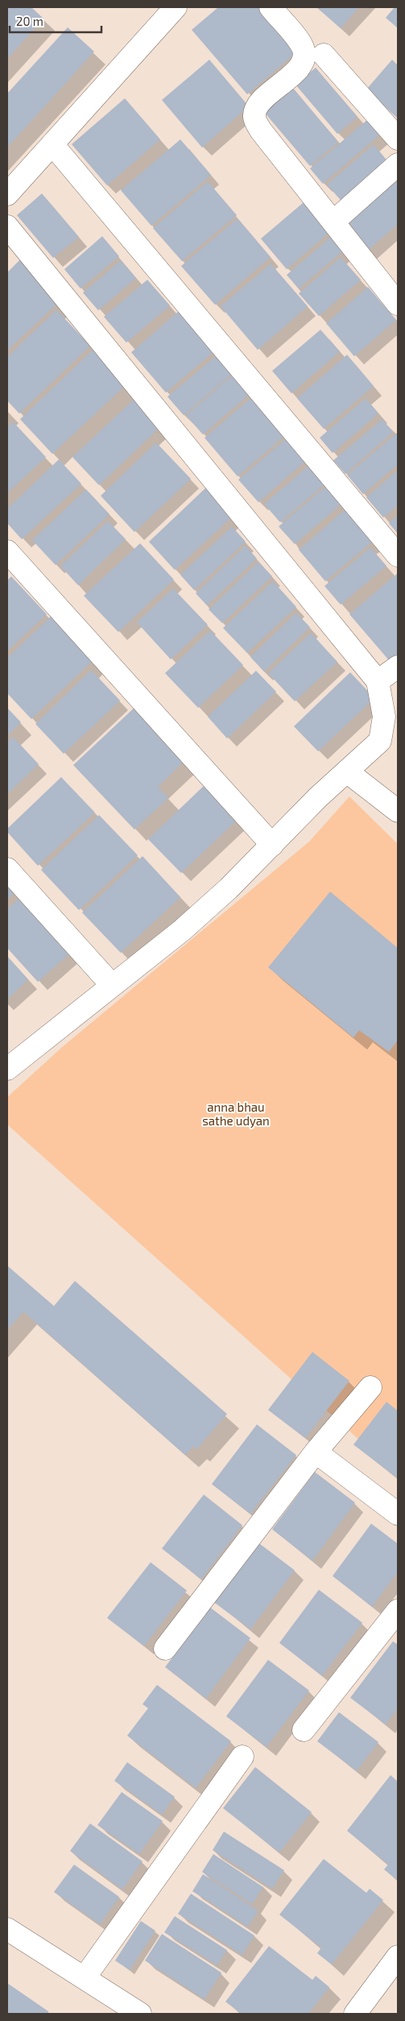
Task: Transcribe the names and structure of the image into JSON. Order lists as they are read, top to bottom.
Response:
{
  "parks": ["anna bhau sathe udyan"],
  "scale_bar": "20 m"
}
